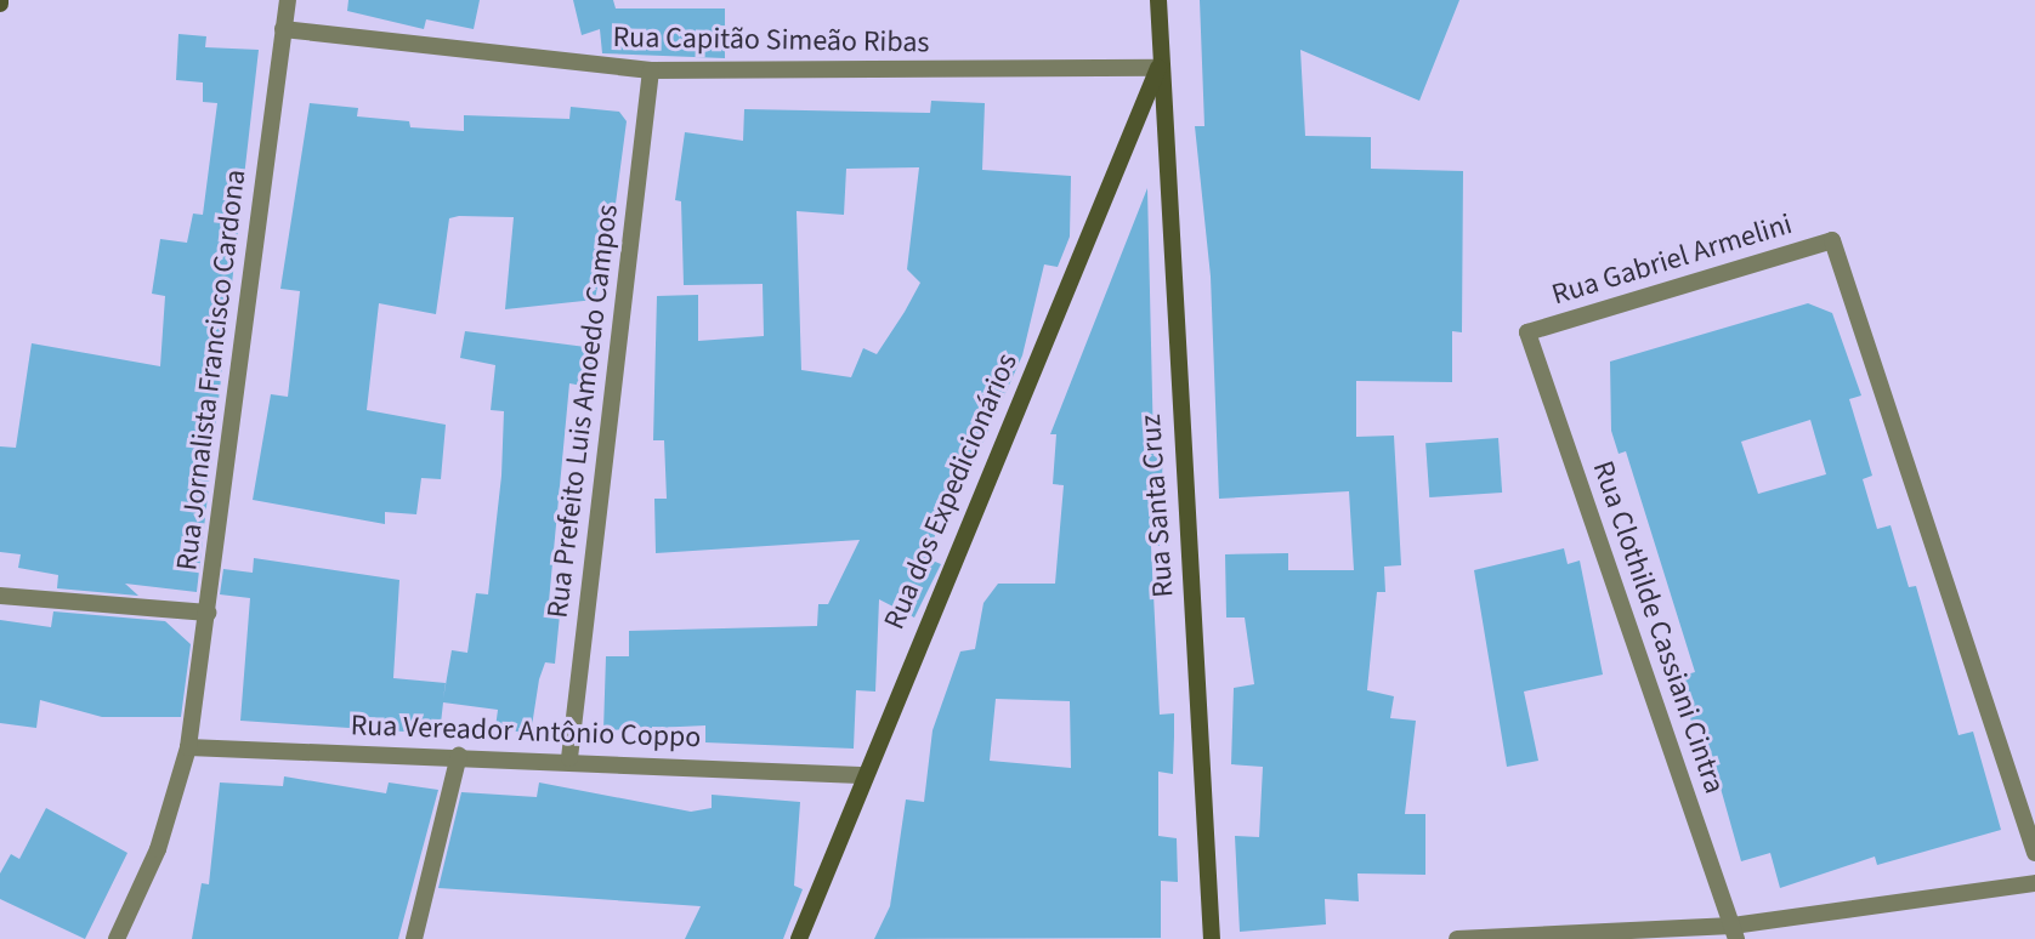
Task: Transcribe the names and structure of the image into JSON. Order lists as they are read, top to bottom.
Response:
{
  "streets": {
    "street": [
      "Rua Capitão Simeão Ribas",
      "Rua Gabriel Armelini",
      "Rua Jornalista Francisco Cardona",
      "Rua Prefeito Luis Amoedo Campos",
      "Rua dos Expedicionários",
      "Rua Santa Cruz",
      "Rua Clothilde Cassiani Cintra",
      "Rua Vereador Antônio Coppo"
    ]
  },
  "crossings": [
    ["Rua Capitão Simeão Ribas", "Rua Jornalista Francisco Cardona"],
    ["Rua Capitão Simeão Ribas", "Rua Prefeito Luis Amoedo Campos"],
    ["Rua Capitão Simeão Ribas", "Rua dos Expedicionários"],
    ["Rua Capitão Simeão Ribas", "Rua Santa Cruz"],
    ["Rua Gabriel Armelini", "Rua Clothilde Cassiani Cintra"],
    ["Rua Jornalista Francisco Cardona", "Rua Vereador Antônio Coppo"],
    ["Rua Prefeito Luis Amoedo Campos", "Rua Vereador Antônio Coppo"],
    ["Rua dos Expedicionários", "Rua Santa Cruz"],
    ["Rua dos Expedicionários", "Rua Vereador Antônio Coppo"]
  ]
}
